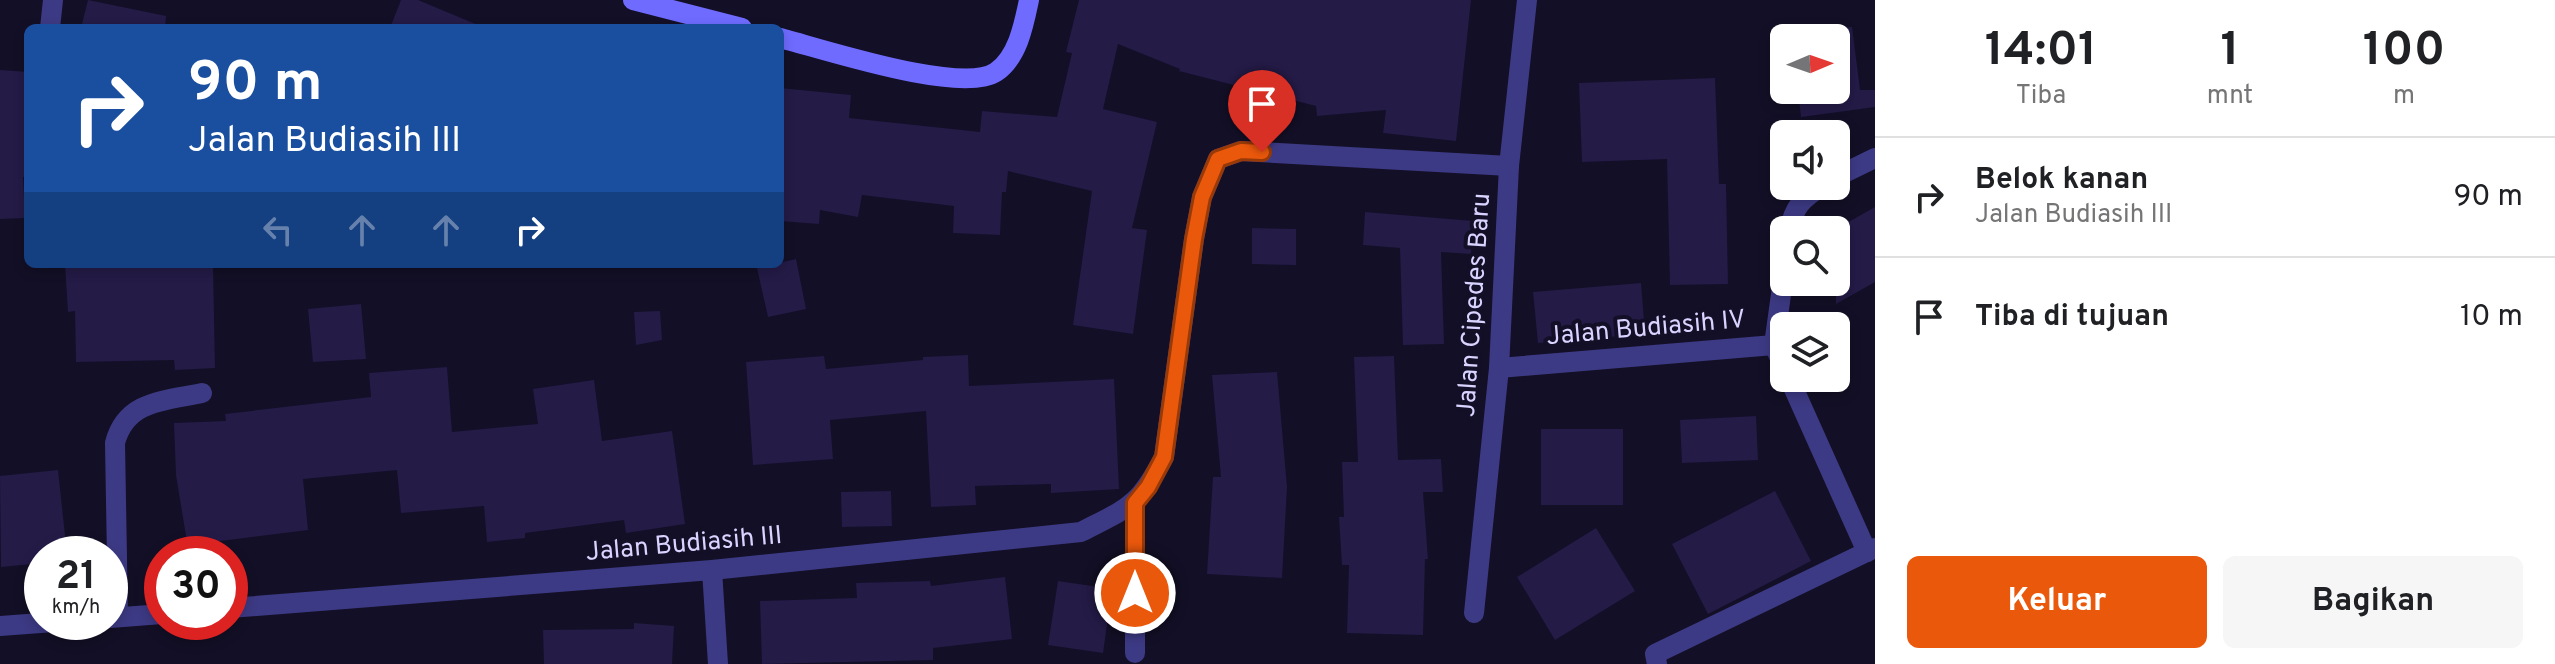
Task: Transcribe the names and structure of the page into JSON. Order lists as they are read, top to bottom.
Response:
{
  "streets": {
    "street": ["Jalan Cipedes Baru", "Jalan Budiasih IV", "Jalan Budiasih III"]
  },
  "crossings": [
    ["Jalan Cipedes Baru", "Jalan Budiasih IV"],
    ["Jalan Cipedes Baru", "Jalan Budiasih III"]
  ],
  "north": "right",
  "page": {
    "eta": [
      "14:01",
      "Tiba",
      "1",
      "mnt",
      "100",
      "m"
    ],
    "turn": ["90 m", "Jalan Budiasih III"],
    "list": [
      {
        "name": "Belok kanan",
        "note": "Jalan Budiasih III",
        "value": "90 m"
      },
      {
        "name": "Tiba di tujuan",
        "value": "10 m"
      }
    ],
    "speed": "21 km/h",
    "limit": "30",
    "buttons": ["Keluar", "Bagikan"]
  }
}
